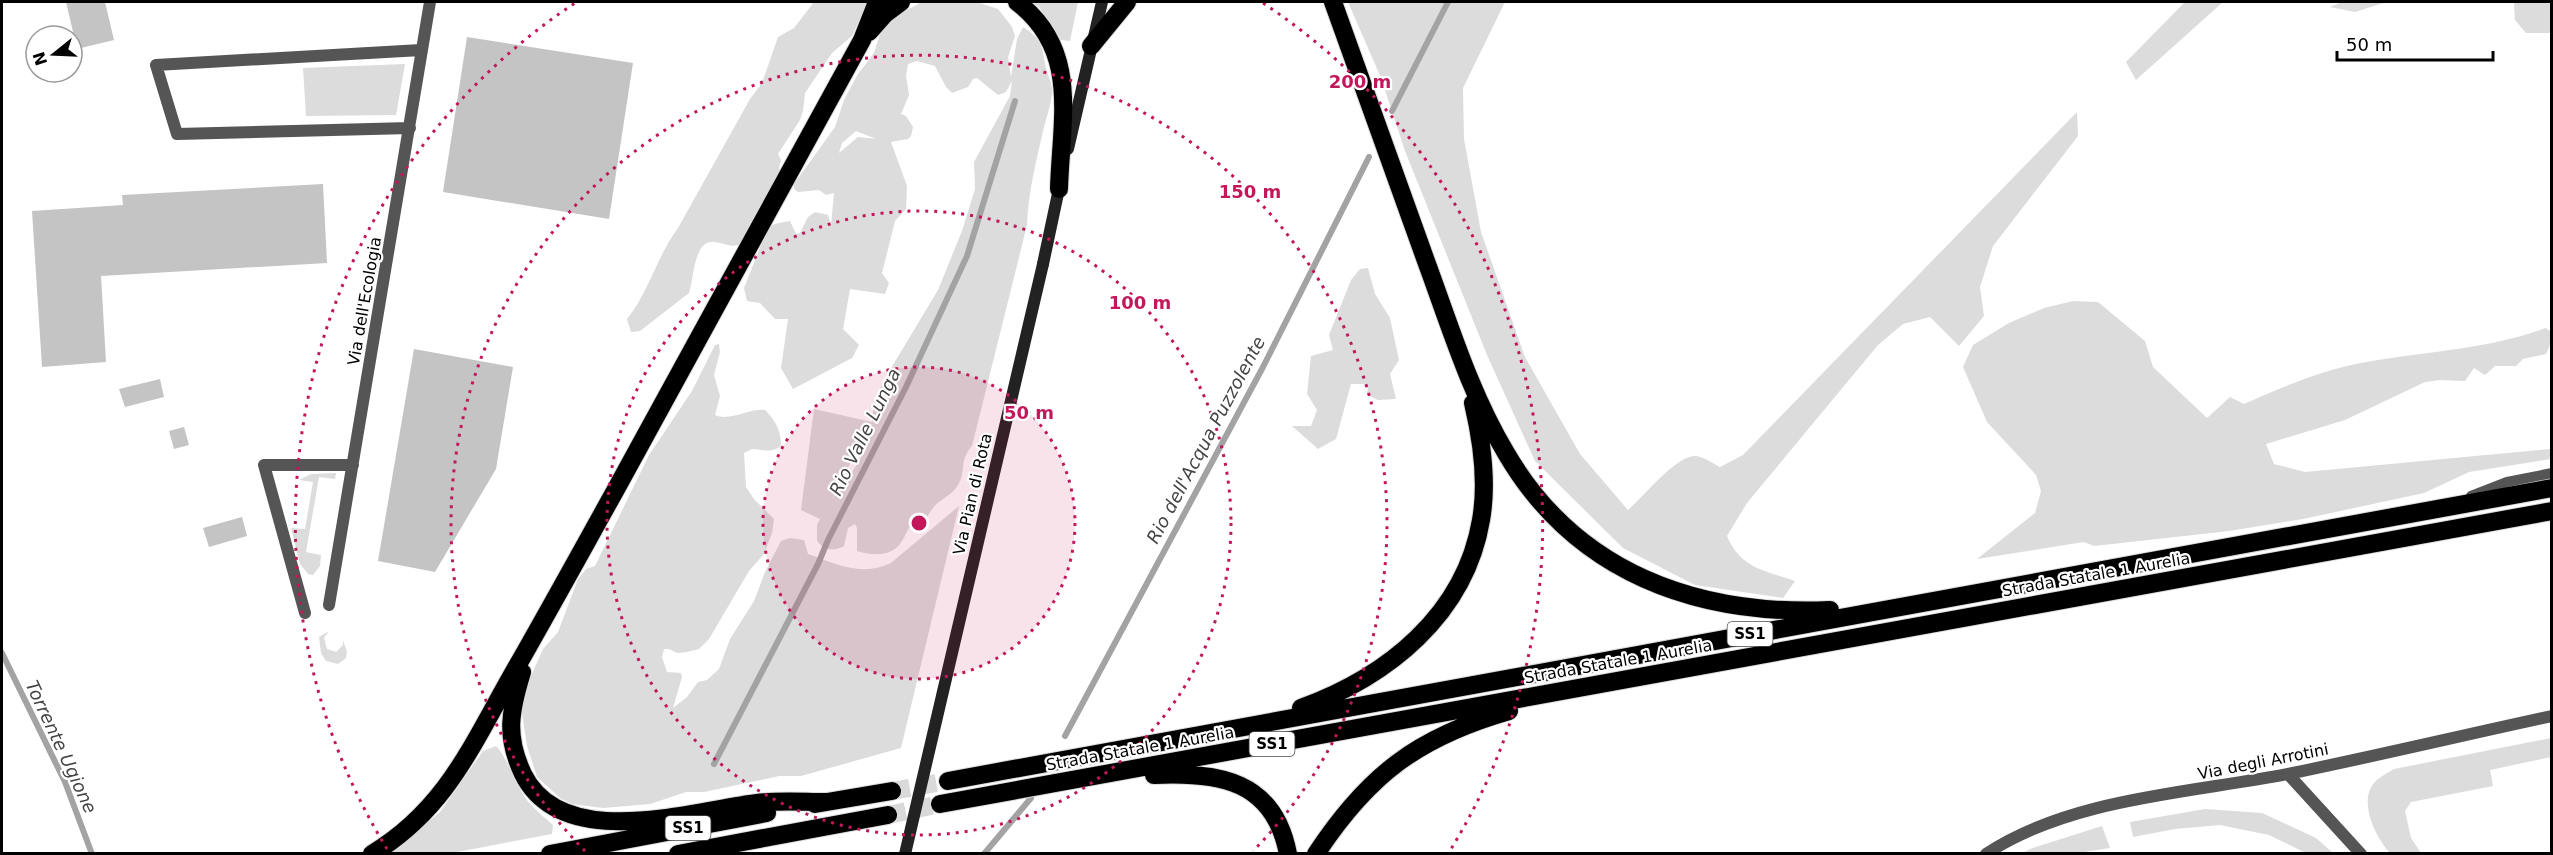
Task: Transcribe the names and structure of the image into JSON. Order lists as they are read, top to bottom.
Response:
{
  "streets": {
    "highway": ["Strada Statale 1 Aurelia", "SS1"],
    "main road": ["Via Pian di Rota"],
    "street": ["Via dell'Ecologia", "Via degli Arrotini"]
  },
  "water": ["Rio Valle Lunga", "Rio dell'Acqua Puzzolente", "Torrente Ugione"],
  "scale_bar": "50 m",
  "north": "left",
  "rings": [
    "200 m",
    "150 m",
    "100 m",
    "50 m"
  ]
}
